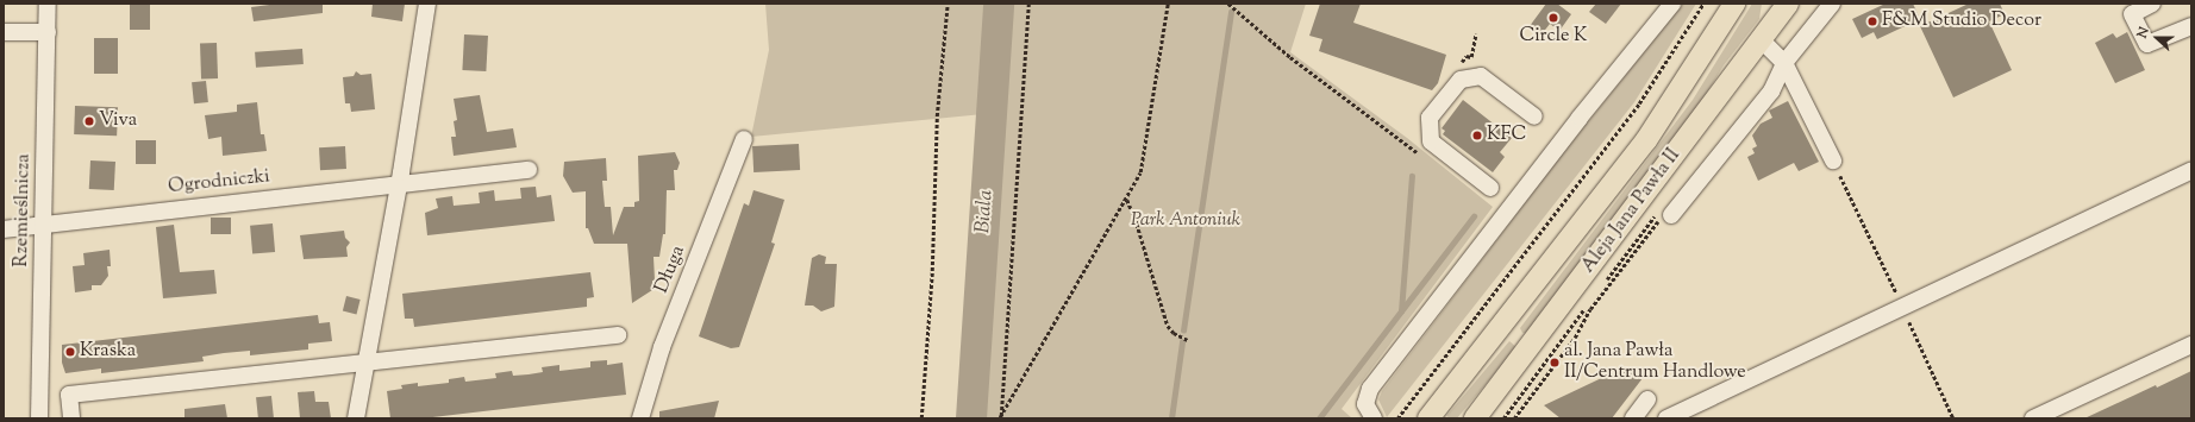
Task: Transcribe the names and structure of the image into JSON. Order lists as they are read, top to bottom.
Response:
{
  "streets": {
    "main road": ["Aleja Jana Pawła II"],
    "street": ["Ogrodniczki", "Rzemieślnicza", "Długa"]
  },
  "crossings": [
    ["Ogrodniczki", "Rzemieślnicza"]
  ],
  "water": ["Biala"],
  "parks": ["Park Antoniuk"],
  "places": [
    "Circle K",
    "F&M Studio Decor",
    "Viva",
    "KFC",
    "Kraska",
    "al. Jana Pawła II/Centrum Handlowe"
  ],
  "north": "left"
}
